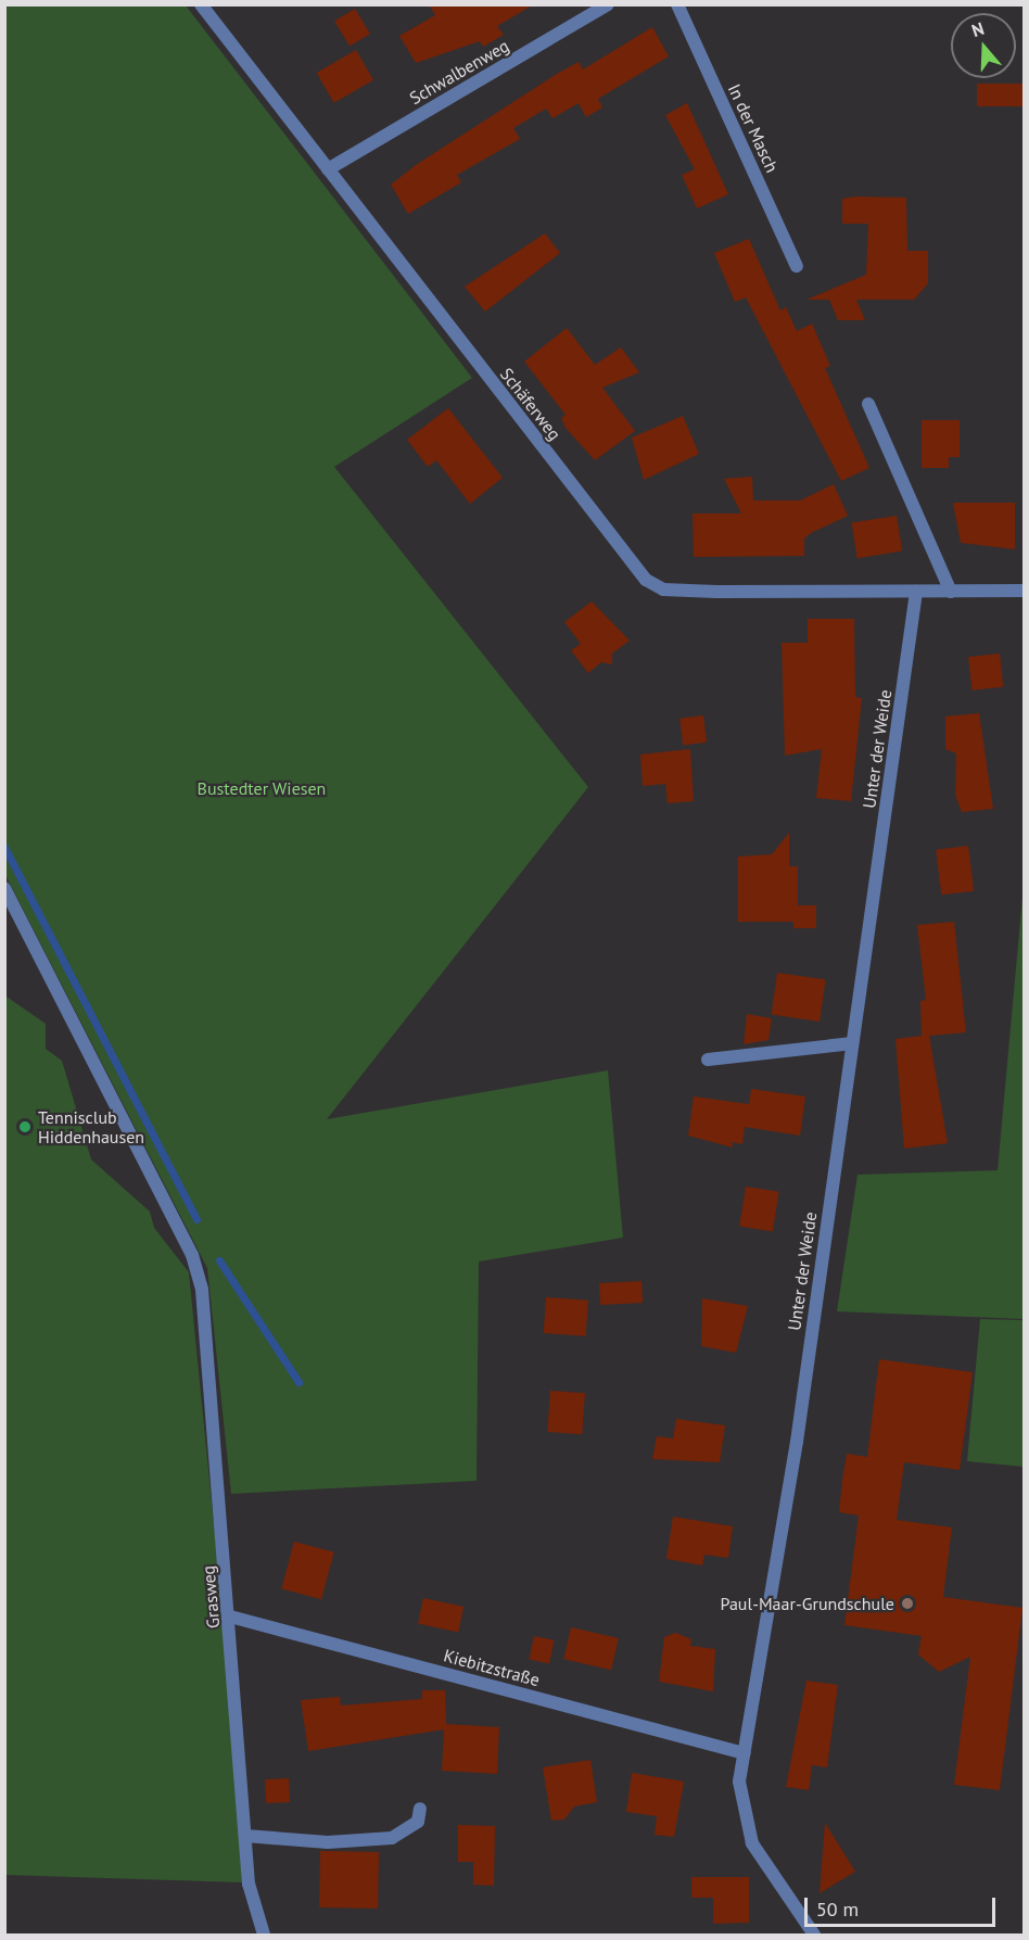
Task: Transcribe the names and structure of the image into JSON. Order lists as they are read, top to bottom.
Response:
{
  "streets": {
    "street": [
      "Schwalbenweg",
      "In der Masch",
      "Schäferweg",
      "Unter der Weide",
      "Grasweg",
      "Kiebitzstraße"
    ]
  },
  "crossings": [
    ["Schwalbenweg", "Schäferweg"],
    ["Schäferweg", "Unter der Weide"],
    ["Unter der Weide", "Kiebitzstraße"],
    ["Grasweg", "Kiebitzstraße"]
  ],
  "parks": ["Bustedter Wiesen"],
  "places": ["Tennisclub Hiddenhausen", "Paul-Maar-Grundschule"],
  "scale_bar": "50 m",
  "north": "top"
}
